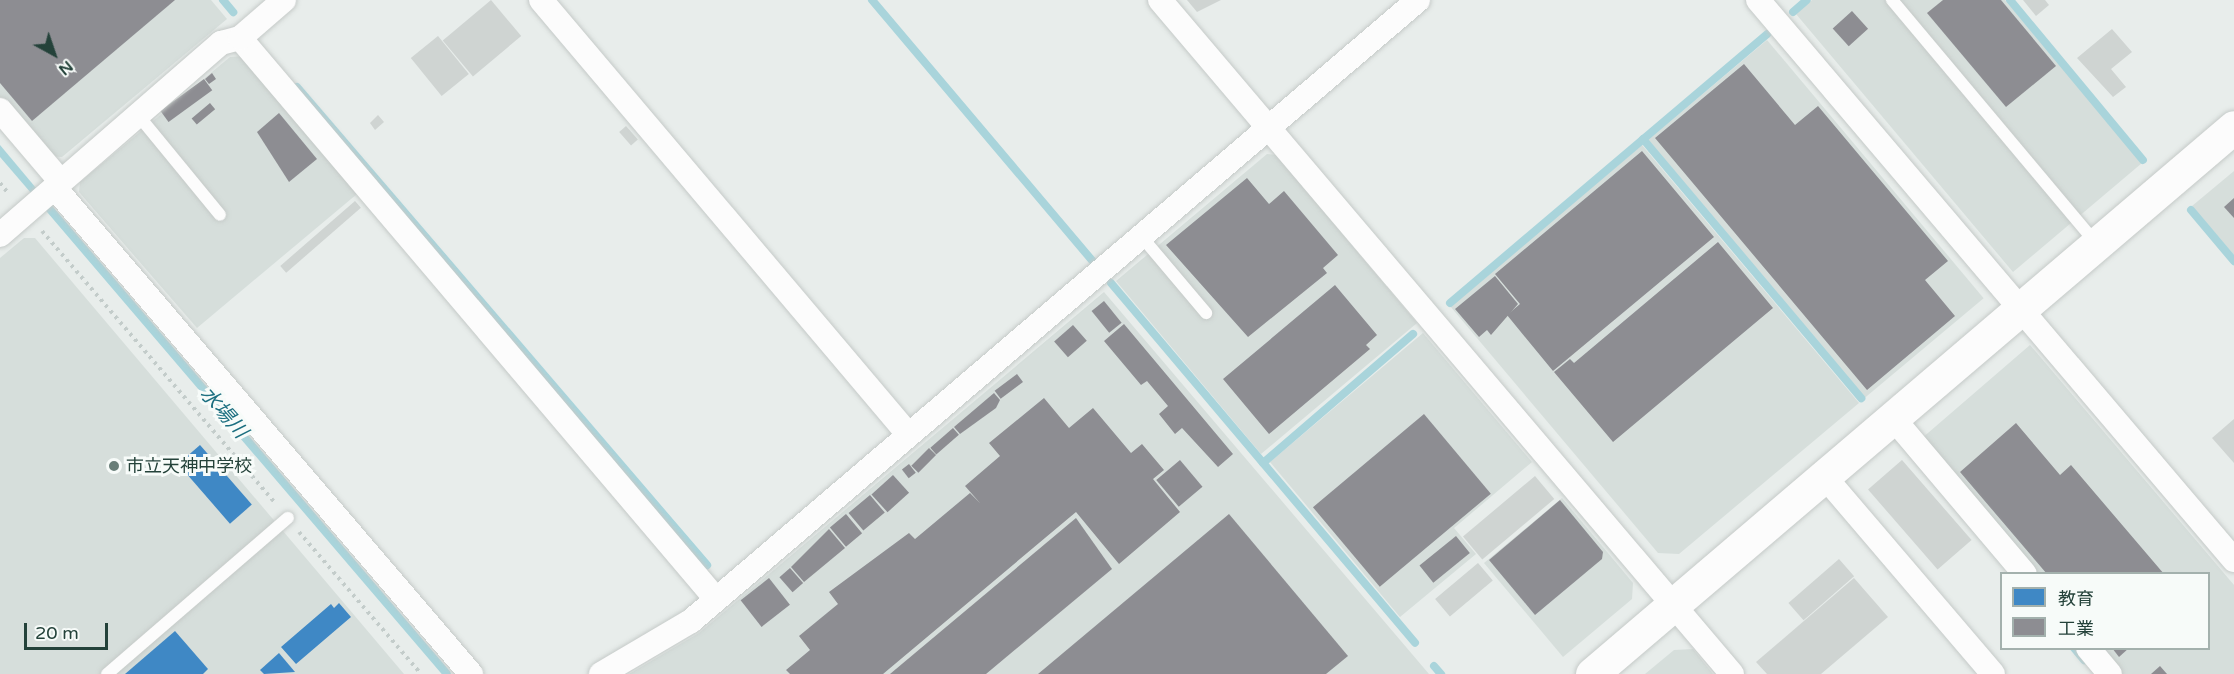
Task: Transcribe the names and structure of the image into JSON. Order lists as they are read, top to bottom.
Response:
{
  "water": ["水場川"],
  "places": ["市立天神中学校"],
  "legend": ["教育", "工業"],
  "scale_bar": "20 m",
  "north": "bottom right"
}
